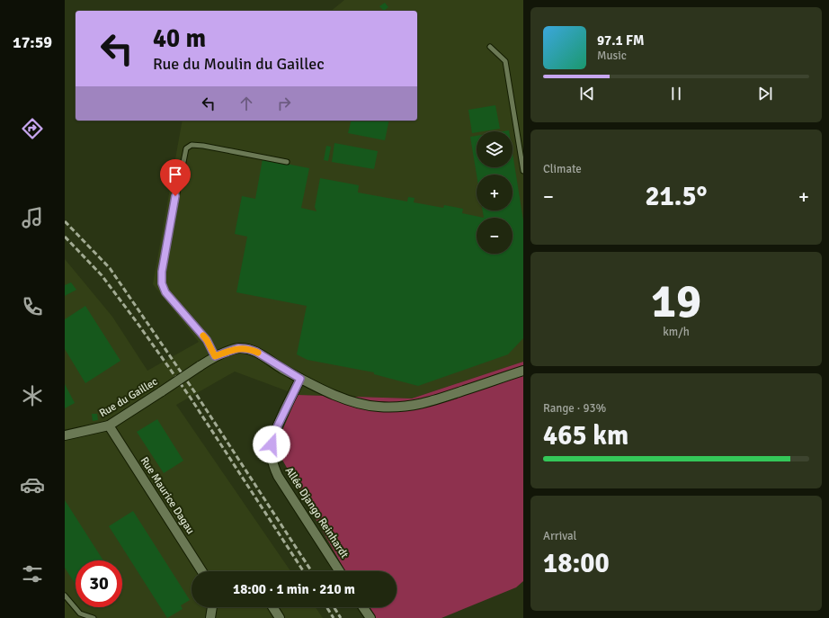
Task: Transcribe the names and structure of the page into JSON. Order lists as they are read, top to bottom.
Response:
{
  "streets": {
    "street": ["Rue du Gaillec", "Rue Maurice Dagau", "Allée Django Reinhardt"]
  },
  "crossings": [
    ["Rue du Gaillec", "Rue Maurice Dagau"],
    ["Rue du Gaillec", "Allée Django Reinhardt"]
  ],
  "page": {
    "tabs": "17:59",
    "turn": ["40 m", "Rue du Moulin du Gaillec"],
    "song": ["97.1 FM", "Music"],
    "tile": [
      "Climate",
      ["19", "km/h"],
      ["Range · 93%", "465 km"],
      ["Arrival", "18:00"]
    ],
    "map_buttons": ["+", "−"],
    "heat": ["−", "21.5°", "+"],
    "limit": "30",
    "trip": "18:00 · 1 min · 210 m"
  }
}
